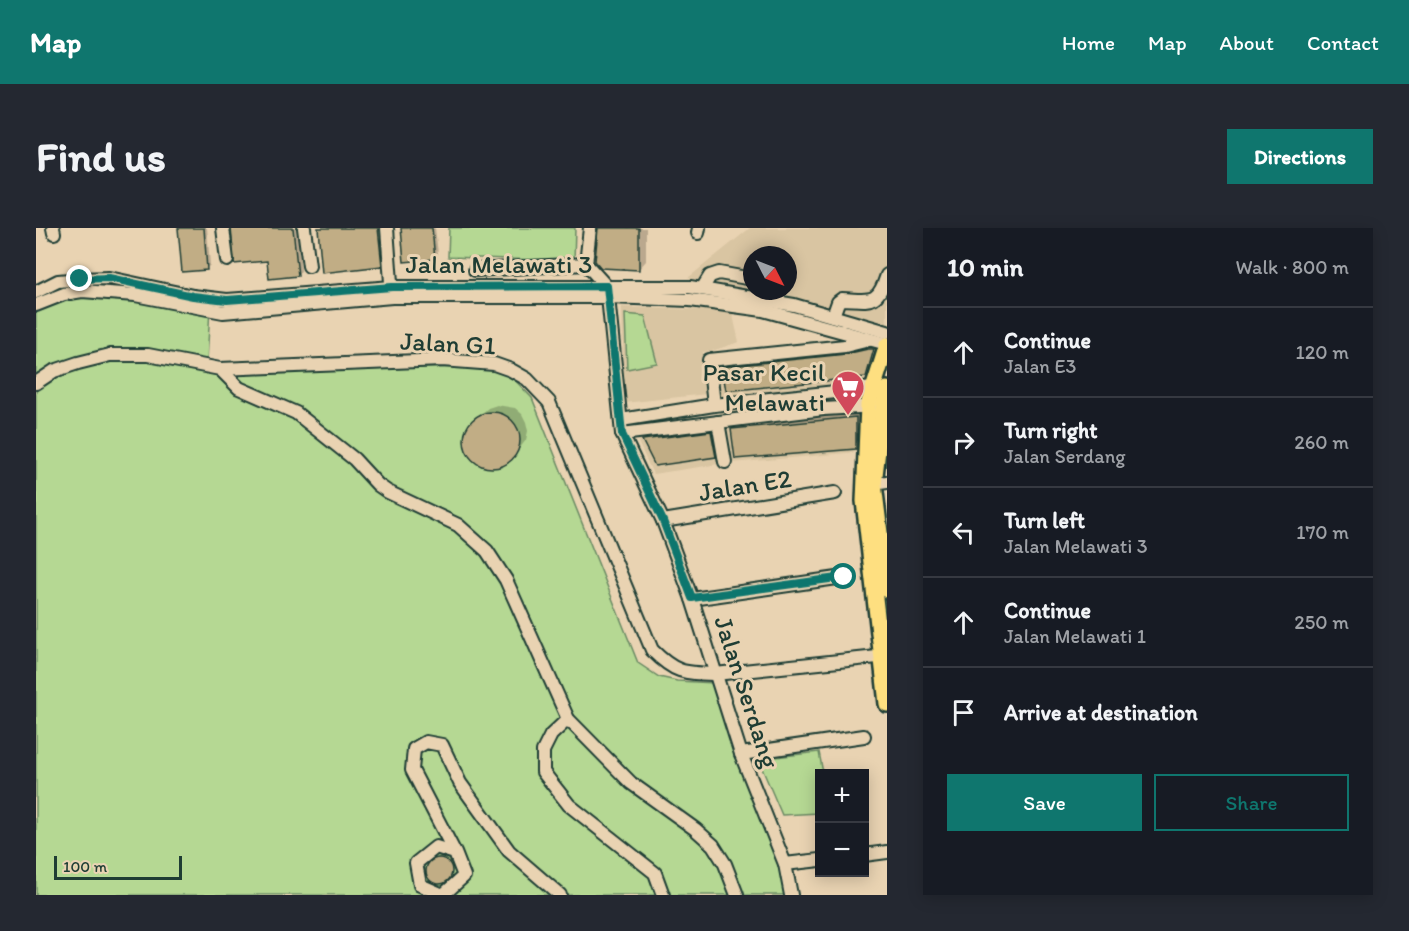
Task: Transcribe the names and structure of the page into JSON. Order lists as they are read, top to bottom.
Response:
{
  "streets": {
    "street": [
      "Jalan Melawati 3",
      "Jalan G1",
      "Jalan E2",
      "Jalan Serdang"
    ]
  },
  "crossings": [
    ["Jalan Melawati 3", "Jalan Serdang"],
    ["Jalan G1", "Jalan Serdang"],
    ["Jalan E2", "Jalan Serdang"]
  ],
  "places": {
    "supermarket": ["Pasar Kecil Melawati"]
  },
  "scale_bar": "100 m",
  "north": "bottom right",
  "page": {
    "header": "Map",
    "nav": [
      "Home",
      "Map",
      "About",
      "Contact"
    ],
    "buttons": [
      "Directions",
      ["Save", "Share"]
    ],
    "title": "Find us",
    "heading": ["10 min", "Walk · 800 m"],
    "list": [
      ["Continue", "Jalan E3", "120 m"],
      ["Turn right", "Jalan Serdang", "260 m"],
      ["Turn left", "Jalan Melawati 3", "170 m"],
      ["Continue", "Jalan Melawati 1", "250 m"],
      "Arrive at destination"
    ],
    "map_buttons": ["+", "−"],
    "scale": "100 m"
  }
}
